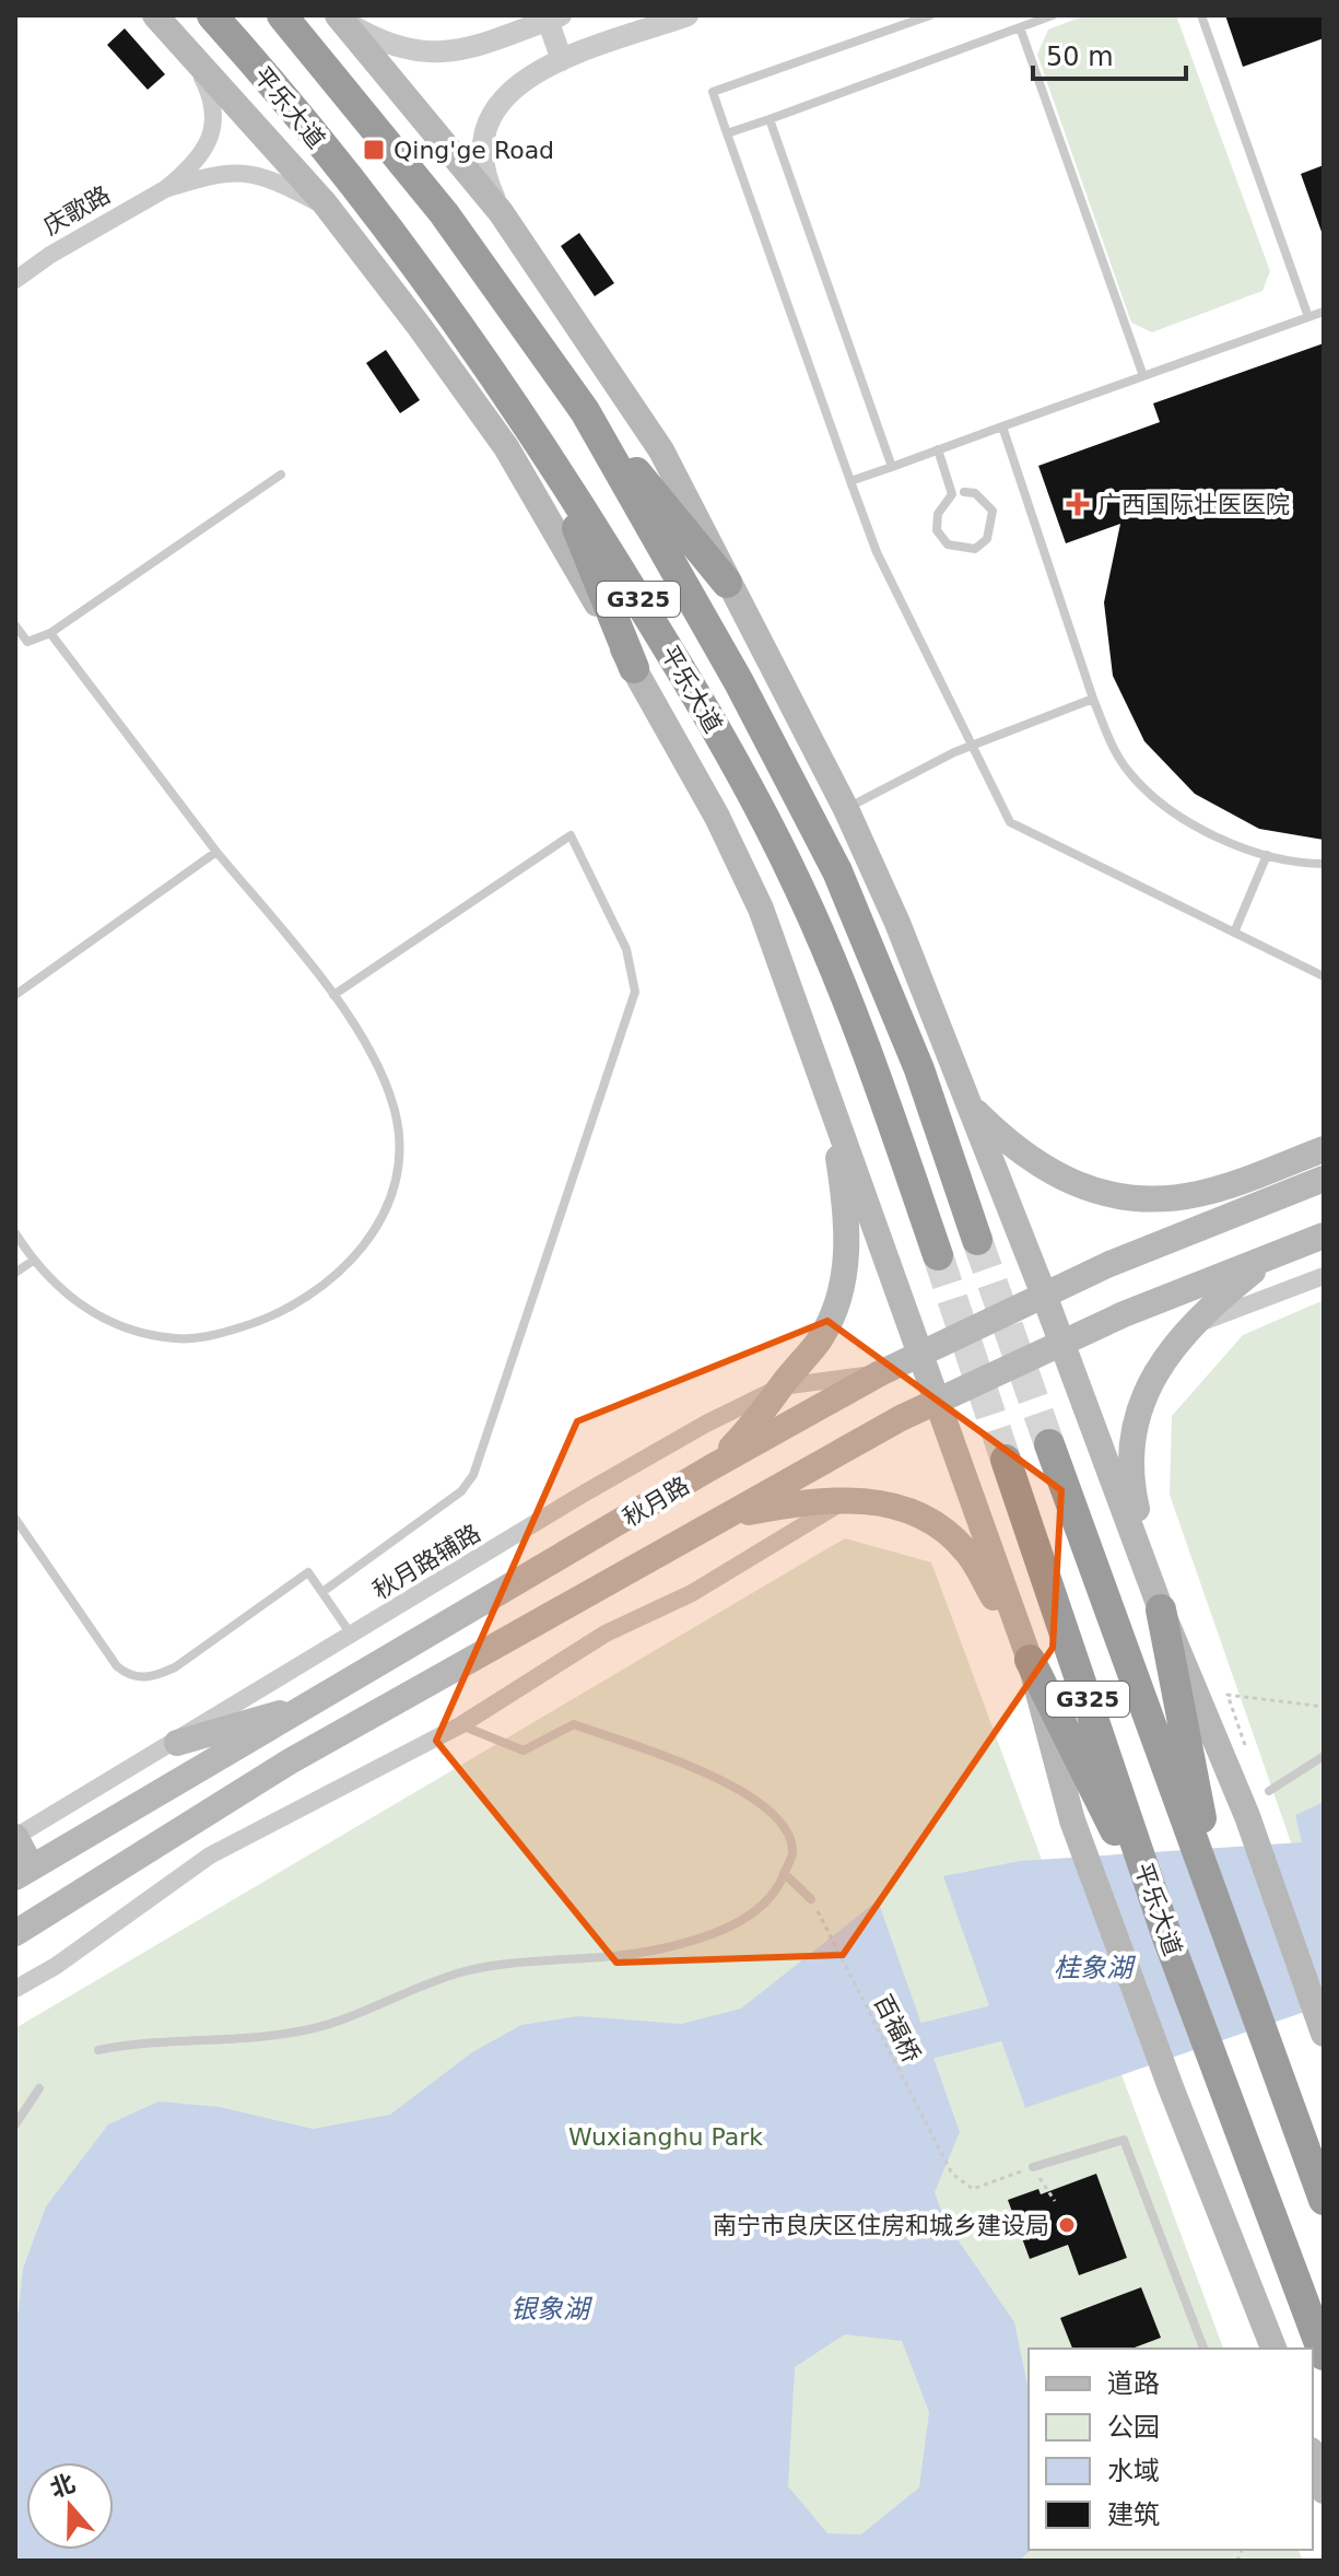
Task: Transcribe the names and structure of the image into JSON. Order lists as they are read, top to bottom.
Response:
{
  "streets": {
    "highway": ["平乐大道", "G325"],
    "main road": ["秋月路"],
    "street": ["庆歌路", "秋月路辅路"],
    "path": ["百福桥"]
  },
  "crossings": [
    ["秋月路", "秋月路辅路"]
  ],
  "water": ["桂象湖", "银象湖"],
  "parks": ["Wuxianghu Park"],
  "places": {
    "transit": ["Qing'ge Road"],
    "health": ["广西国际壮医医院"],
    "other": ["南宁市良庆区住房和城乡建设局"]
  },
  "legend": [
    "道路",
    "公园",
    "水域",
    "建筑"
  ],
  "scale_bar": "50 m",
  "north": "top"
}
